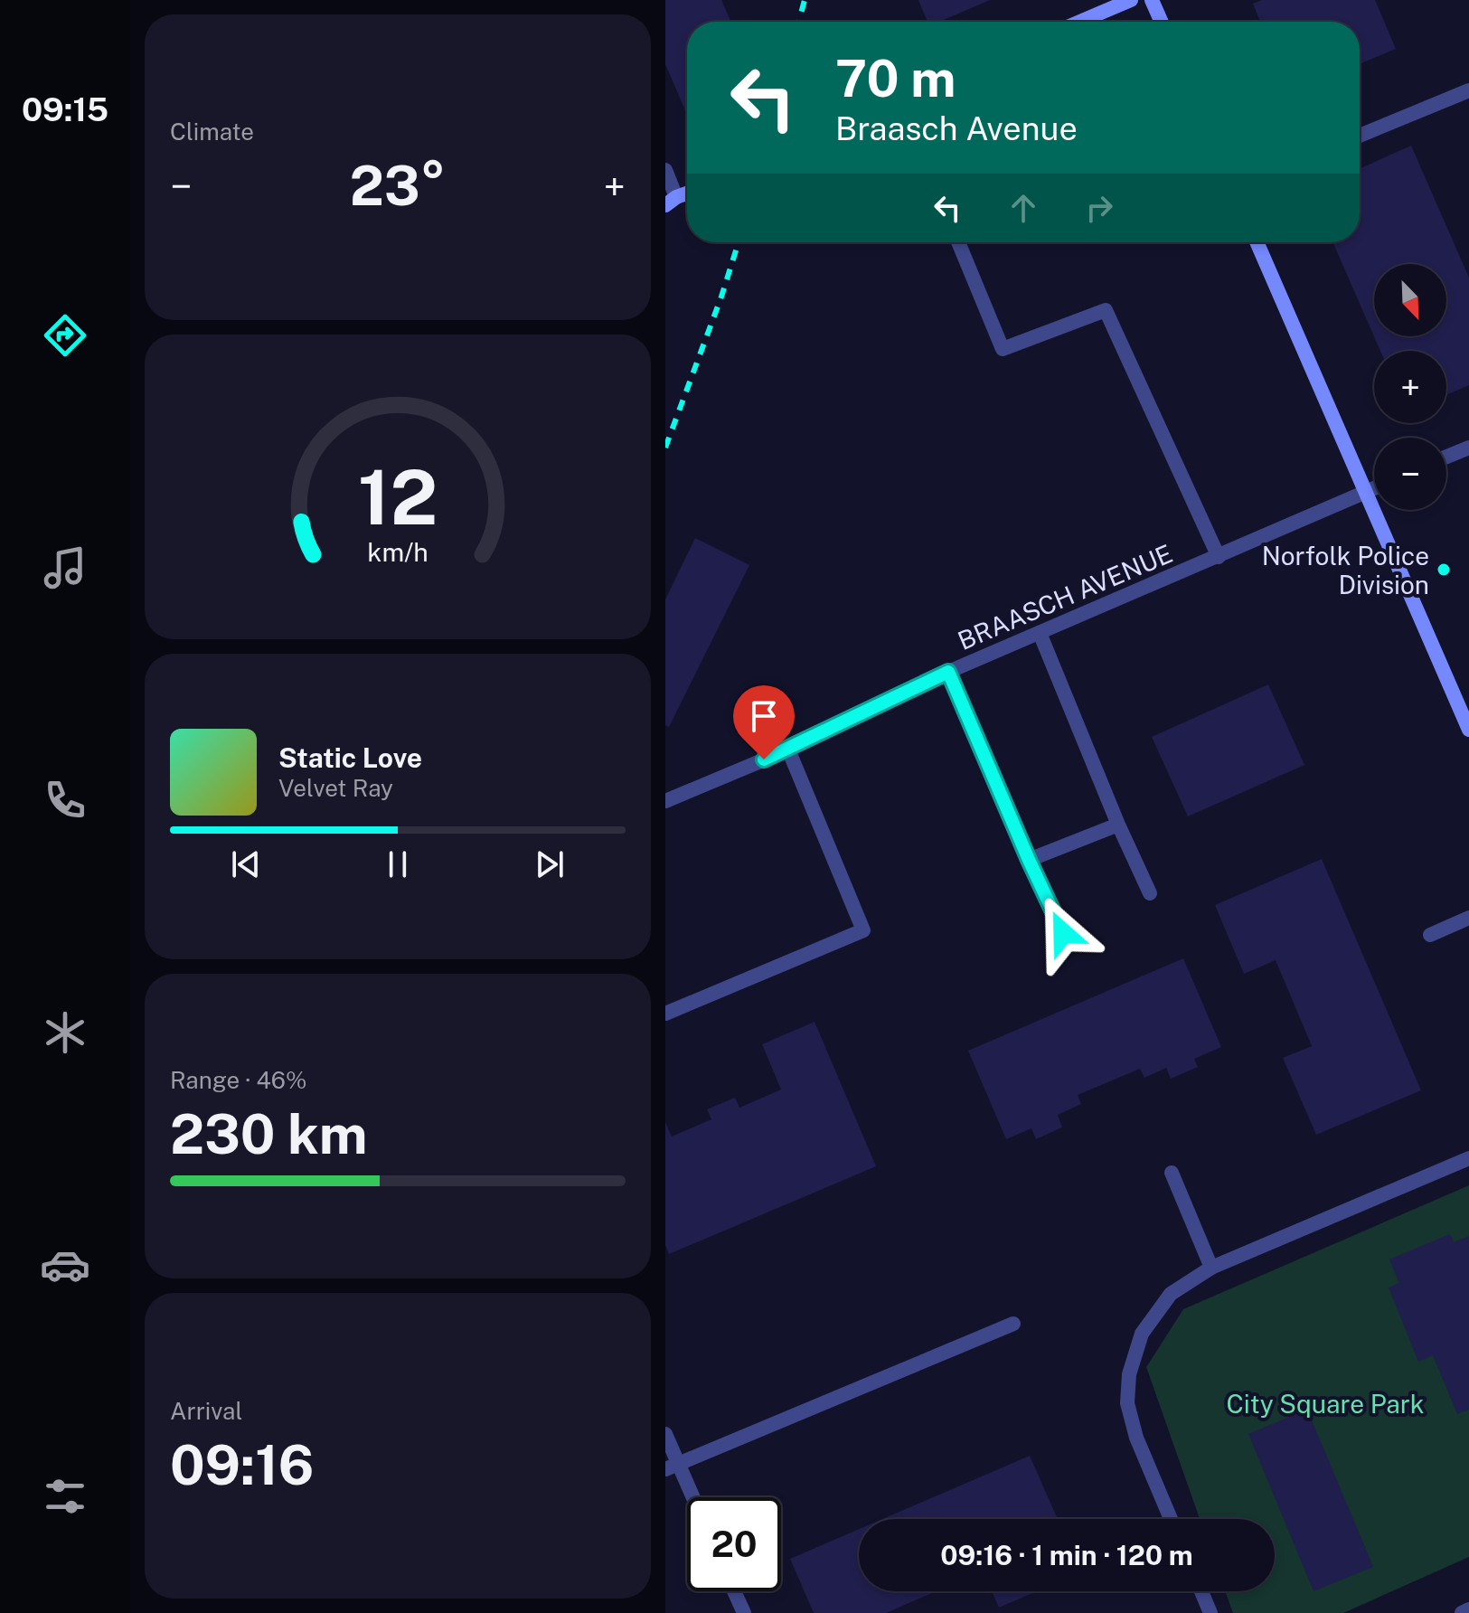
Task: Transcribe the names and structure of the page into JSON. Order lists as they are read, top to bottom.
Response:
{
  "streets": {
    "street": ["BRAASCH AVENUE"]
  },
  "parks": ["City Square Park"],
  "places": ["Norfolk Police Division"],
  "north": "bottom right",
  "page": {
    "tabs": "09:15",
    "tile": [
      "Climate",
      ["Range · 46%", "230 km"],
      ["Arrival", "09:16"]
    ],
    "turn": ["70 m", "Braasch Avenue"],
    "heat": ["−", "23°", "+"],
    "map_buttons": ["+", "−"],
    "song": ["Static Love", "Velvet Ray"],
    "limit": "20",
    "trip": "09:16 · 1 min · 120 m",
    "gauge": ["12", "km/h"]
  }
}
